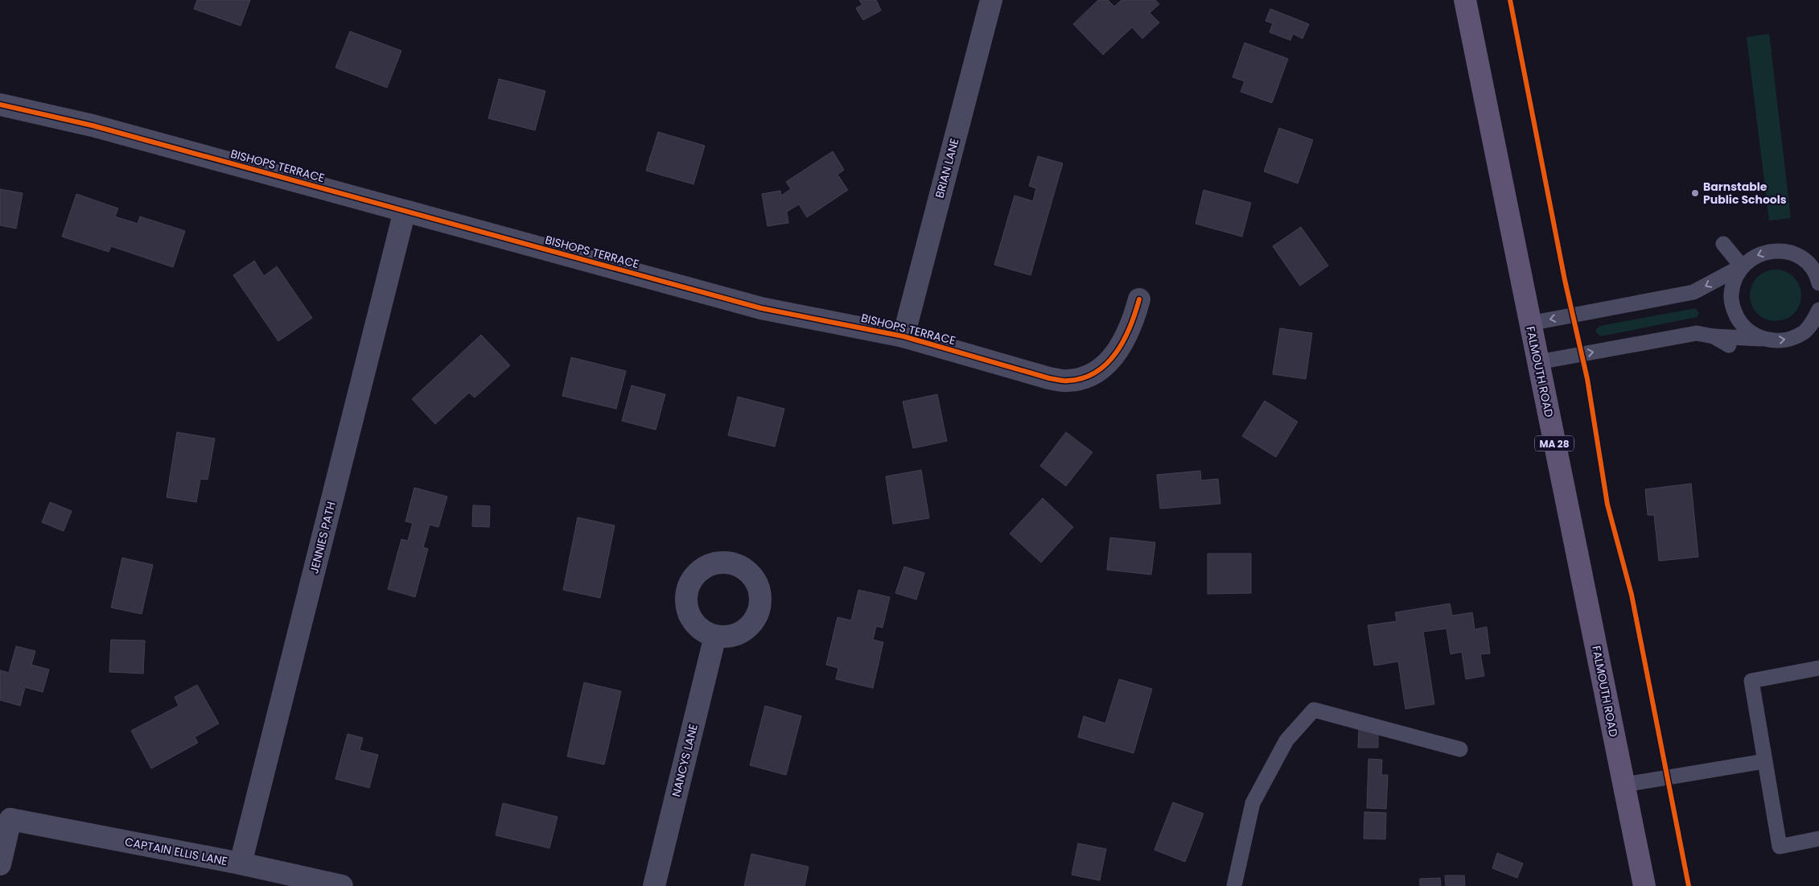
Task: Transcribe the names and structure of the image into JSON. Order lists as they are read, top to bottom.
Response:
{
  "streets": {
    "main road": ["FALMOUTH ROAD", "MA 28"],
    "street": [
      "BISHOPS TERRACE",
      "BRIAN LANE",
      "JENNIES PATH",
      "NANCYS LANE",
      "CAPTAIN ELLIS LANE"
    ]
  },
  "crossings": [
    ["BISHOPS TERRACE", "BRIAN LANE"],
    ["BISHOPS TERRACE", "JENNIES PATH"],
    ["JENNIES PATH", "CAPTAIN ELLIS LANE"]
  ],
  "places": ["Barnstable Public Schools"]
}
